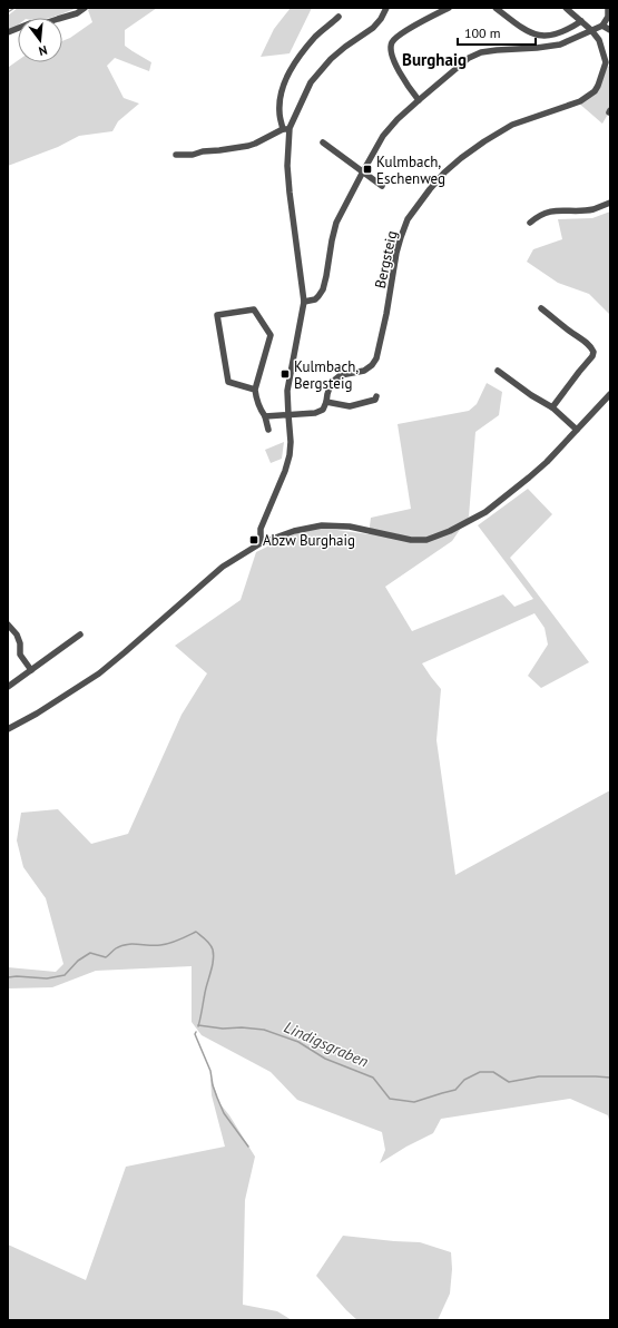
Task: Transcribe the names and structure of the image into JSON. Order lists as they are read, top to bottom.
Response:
{
  "streets": {
    "street": ["Bergsteig"]
  },
  "districts": ["Burghaig"],
  "water": ["Lindigsgraben"],
  "places": {
    "transit": ["Kulmbach, Eschenweg", "Kulmbach, Bergsteig", "Abzw Burghaig"]
  },
  "scale_bar": "100 m",
  "north": "bottom"
}
